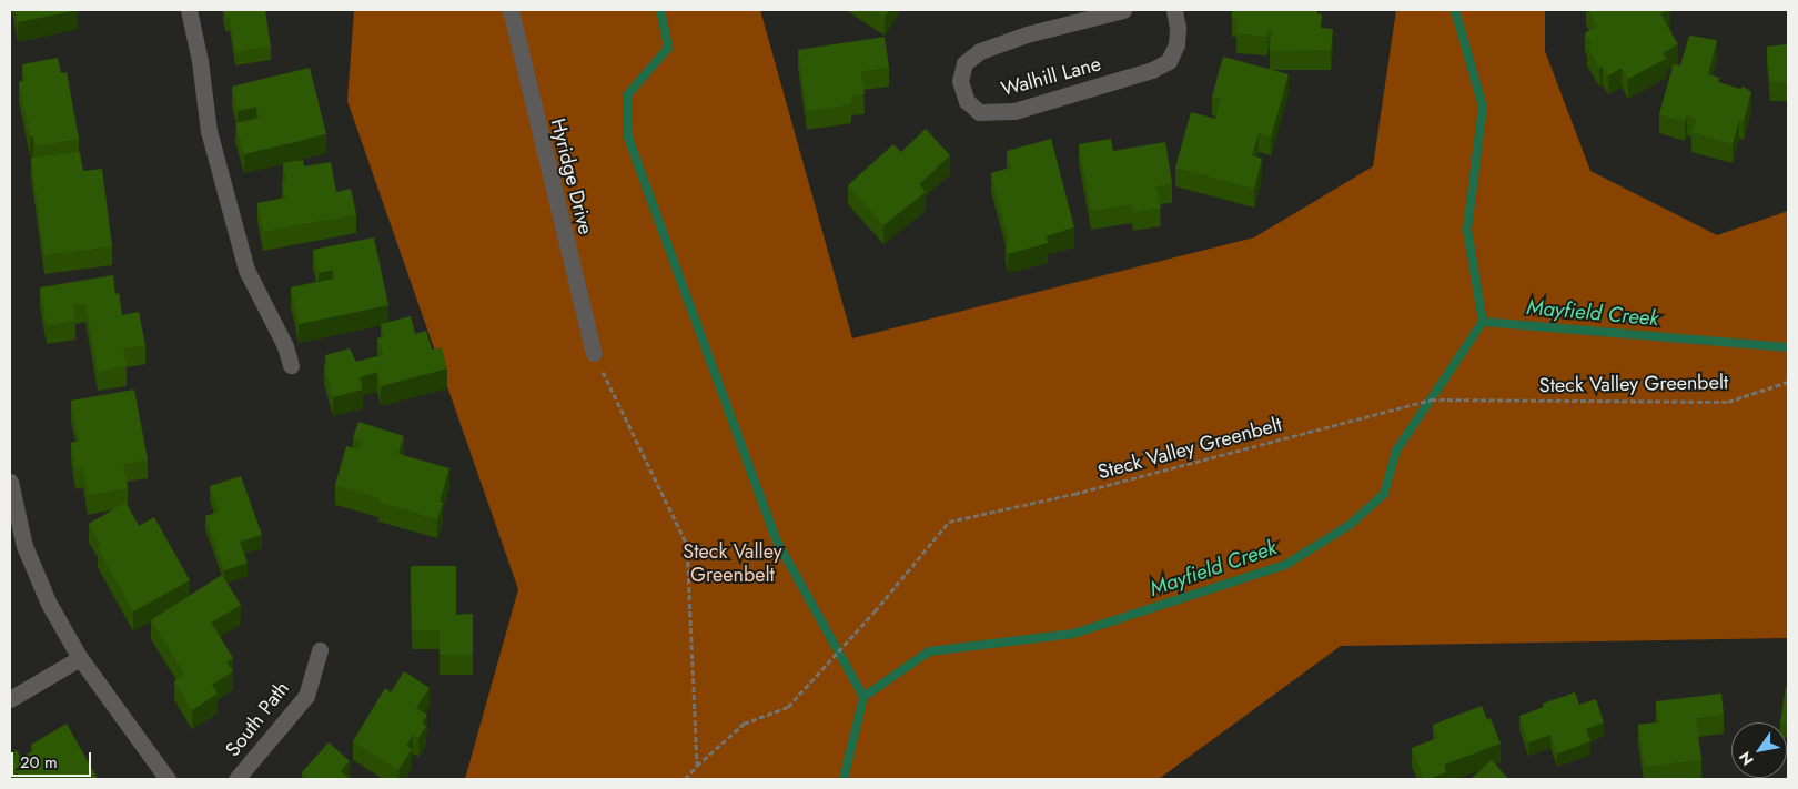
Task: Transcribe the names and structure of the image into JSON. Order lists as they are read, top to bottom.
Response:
{
  "streets": {
    "street": ["Walhill Lane", "Hyridge Drive", "South Path"],
    "path": ["Steck Valley Greenbelt"]
  },
  "water": ["Mayfield Creek"],
  "parks": ["Steck Valley Greenbelt"],
  "scale_bar": "20 m",
  "north": "bottom left"
}
